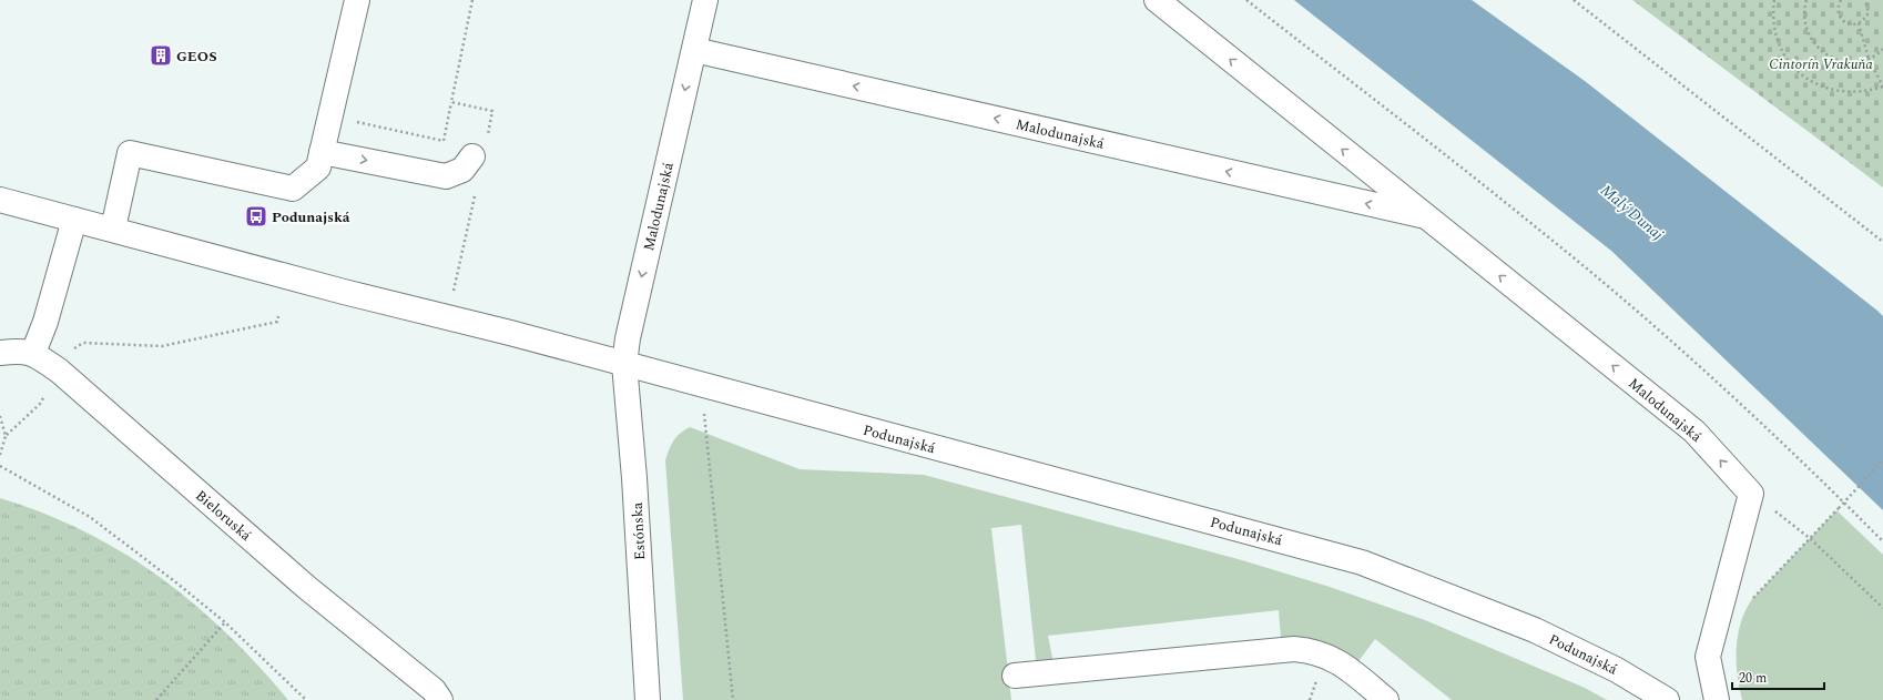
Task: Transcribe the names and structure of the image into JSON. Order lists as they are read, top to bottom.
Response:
{
  "streets": {
    "street": [
      "Malodunajská",
      "Podunajská",
      "Bieloruská",
      "Estónska"
    ]
  },
  "crossings": [
    ["Malodunajská", "Podunajská"],
    ["Malodunajská", "Estónska"],
    ["Podunajská", "Estónska"]
  ],
  "water": ["Malý Dunaj"],
  "parks": ["Cintorín Vrakuňa"],
  "places": {
    "building": ["GEOS"],
    "bus stop": ["Podunajská"]
  },
  "scale_bar": "20 m"
}
